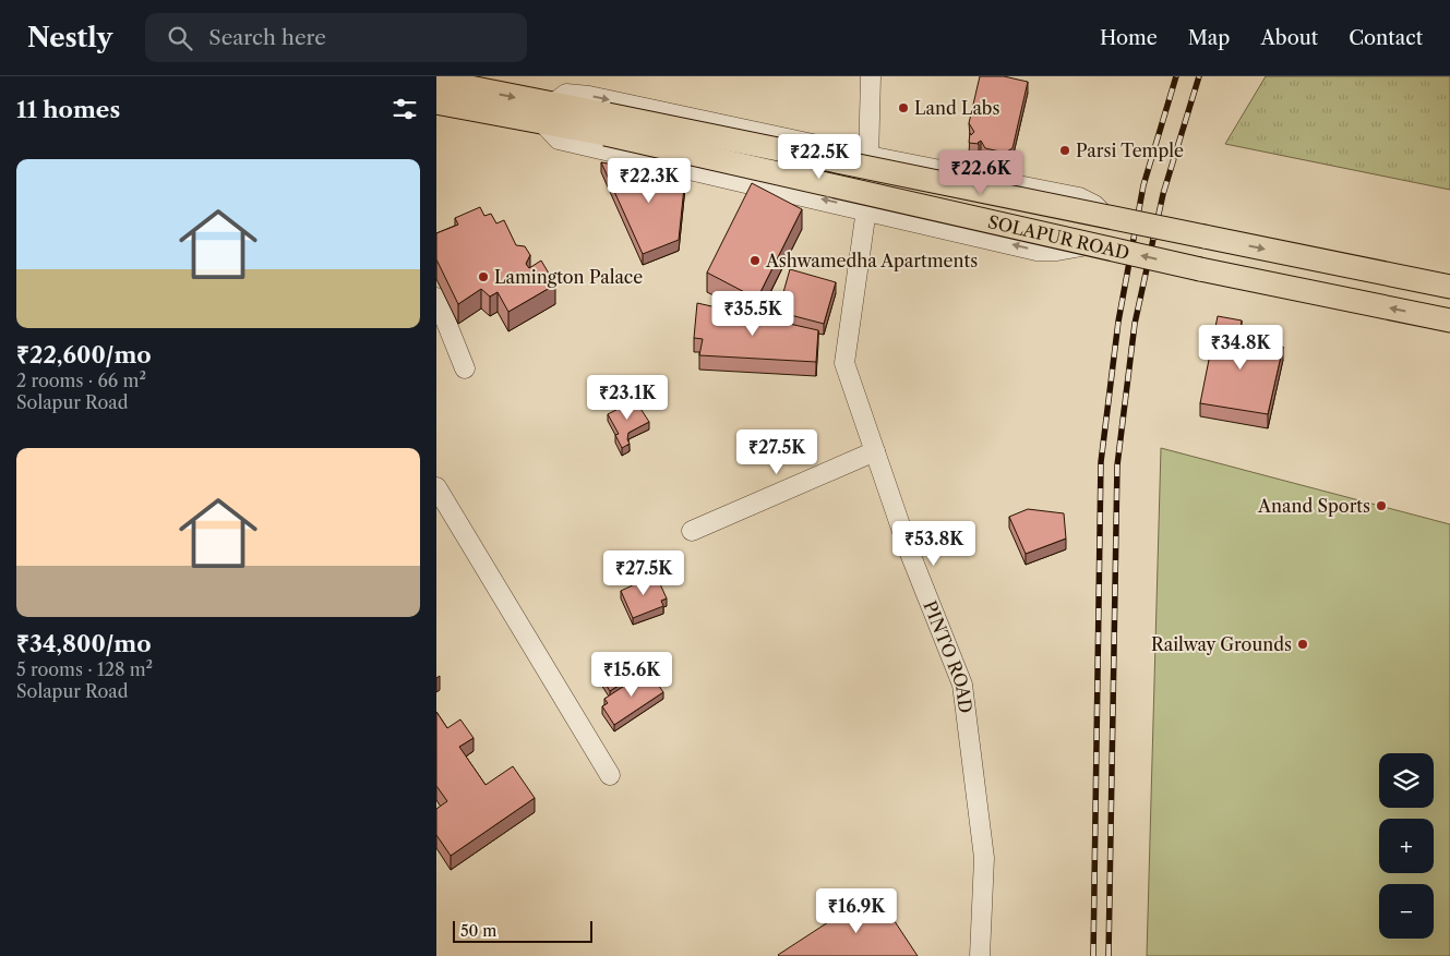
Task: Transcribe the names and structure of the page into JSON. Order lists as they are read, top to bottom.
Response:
{
  "streets": {
    "main road": ["SOLAPUR ROAD"],
    "street": ["PINTO ROAD"]
  },
  "places": [
    "Land Labs",
    "Parsi Temple",
    "Ashwamedha Apartments",
    "Lamington Palace",
    "Anand Sports",
    "Railway Grounds"
  ],
  "scale_bar": "50 m",
  "page": {
    "header": "Nestly",
    "search": "Search here",
    "nav": [
      "Home",
      "Map",
      "About",
      "Contact"
    ],
    "heading": "11 homes",
    "price": [
      "₹22.5K",
      "₹22.6K",
      "₹22.3K",
      "₹35.5K",
      "₹34.8K",
      "₹23.1K",
      "₹27.5K",
      "₹53.8K",
      "₹27.5K",
      "₹15.6K",
      "₹16.9K"
    ],
    "list": [
      {
        "name": "₹22,600/mo",
        "note": "2 rooms · 66 m² · Solapur Road"
      },
      {
        "name": "₹34,800/mo",
        "note": "5 rooms · 128 m² · Solapur Road"
      }
    ],
    "map_buttons": ["+", "−"],
    "scale": "50 m"
  }
}
